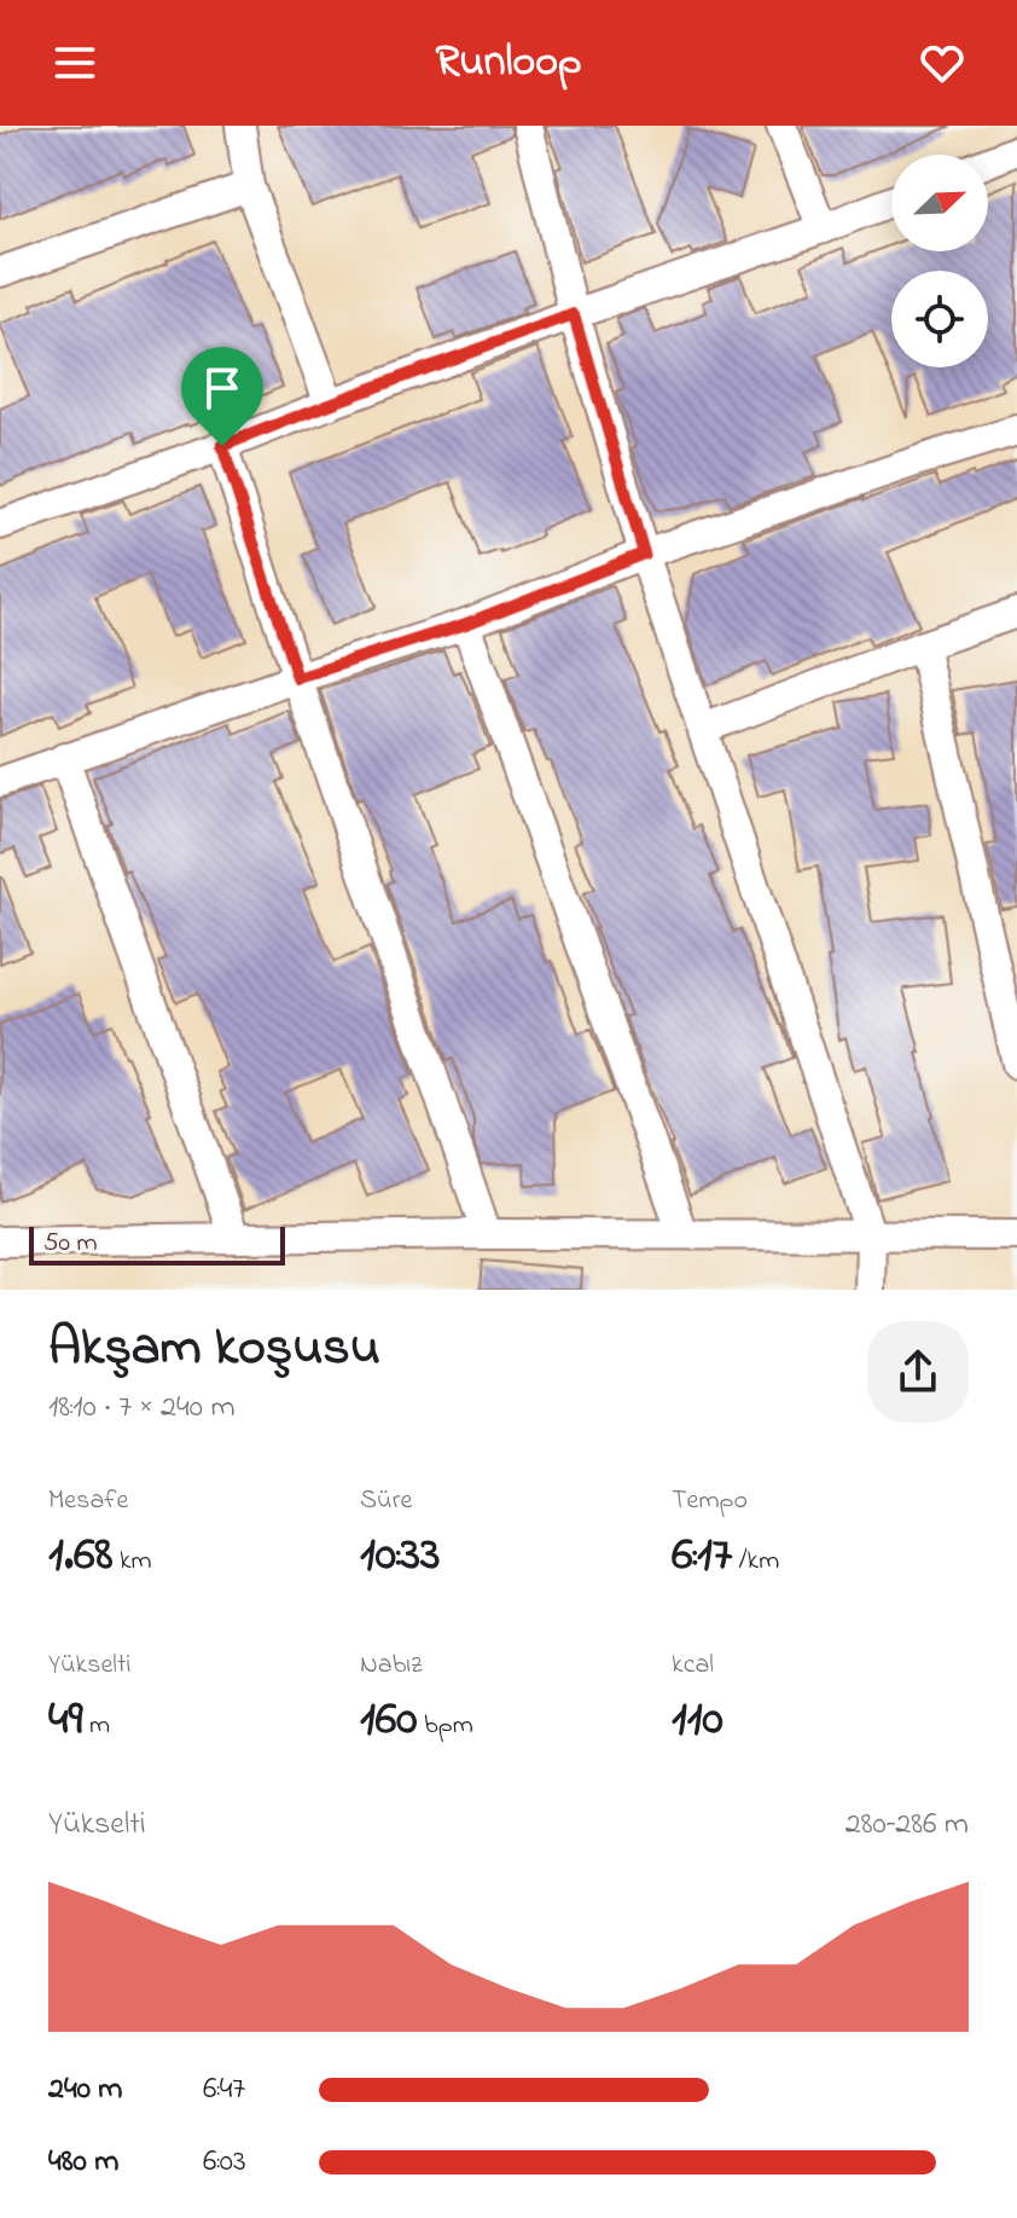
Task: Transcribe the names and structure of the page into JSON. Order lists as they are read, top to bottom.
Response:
{
  "scale_bar": "50 m",
  "north": "top right",
  "page": {
    "header": "Runloop",
    "scale": "50 m",
    "heading": ["Akşam koşusu", "18:10 · 7 × 240 m"],
    "stats": [
      ["Mesafe", "1.68 km"],
      ["Süre", "10:33"],
      ["Tempo", "6:17 /km"],
      ["Yükselti", "49 m"],
      ["Nabız", "160 bpm"],
      ["kcal", "110"]
    ],
    "chart": ["Yükselti", "280–286 m"],
    "list": [
      {
        "name": "240 m",
        "note": "6:47"
      },
      {
        "name": "480 m",
        "note": "6:03"
      }
    ]
  }
}
